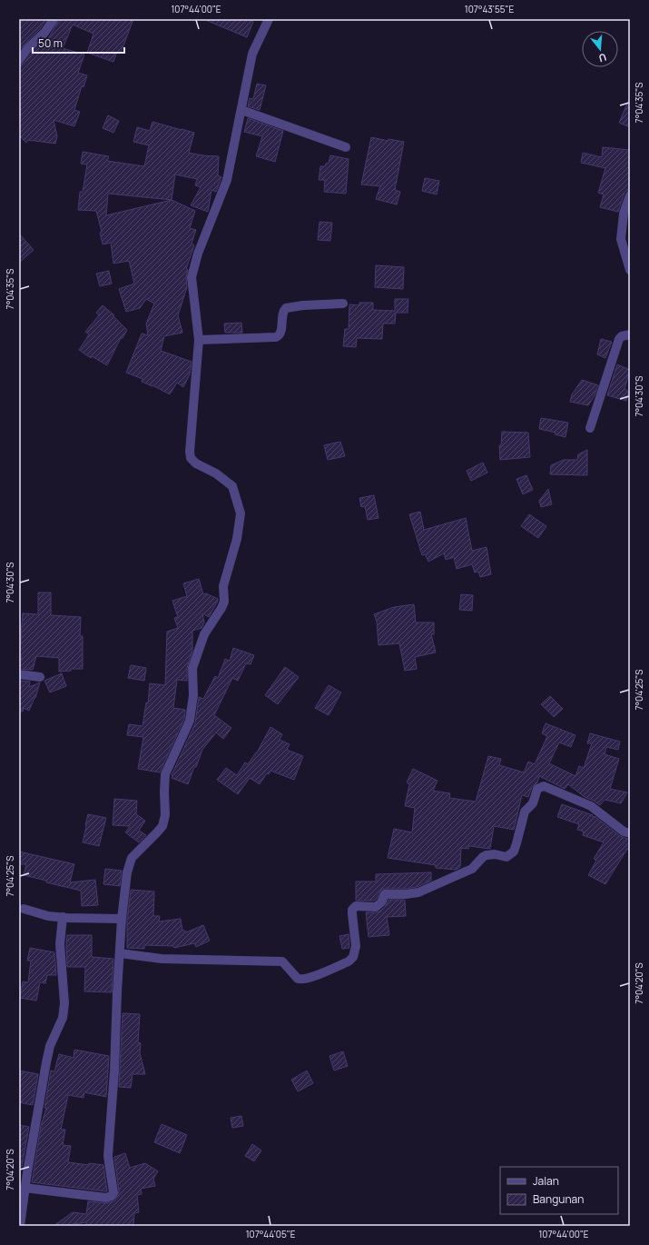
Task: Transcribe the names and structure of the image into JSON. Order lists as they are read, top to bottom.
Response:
{
  "legend": ["Jalan", "Bangunan"],
  "scale_bar": "50 m",
  "north": "bottom",
  "coordinates": [
    "107°44'00\"E",
    "107°43'55\"E",
    "7°04'35\"S",
    "7°04'30\"S",
    "7°04'25\"S",
    "7°04'20\"S",
    "107°44'05\"E"
  ]
}
